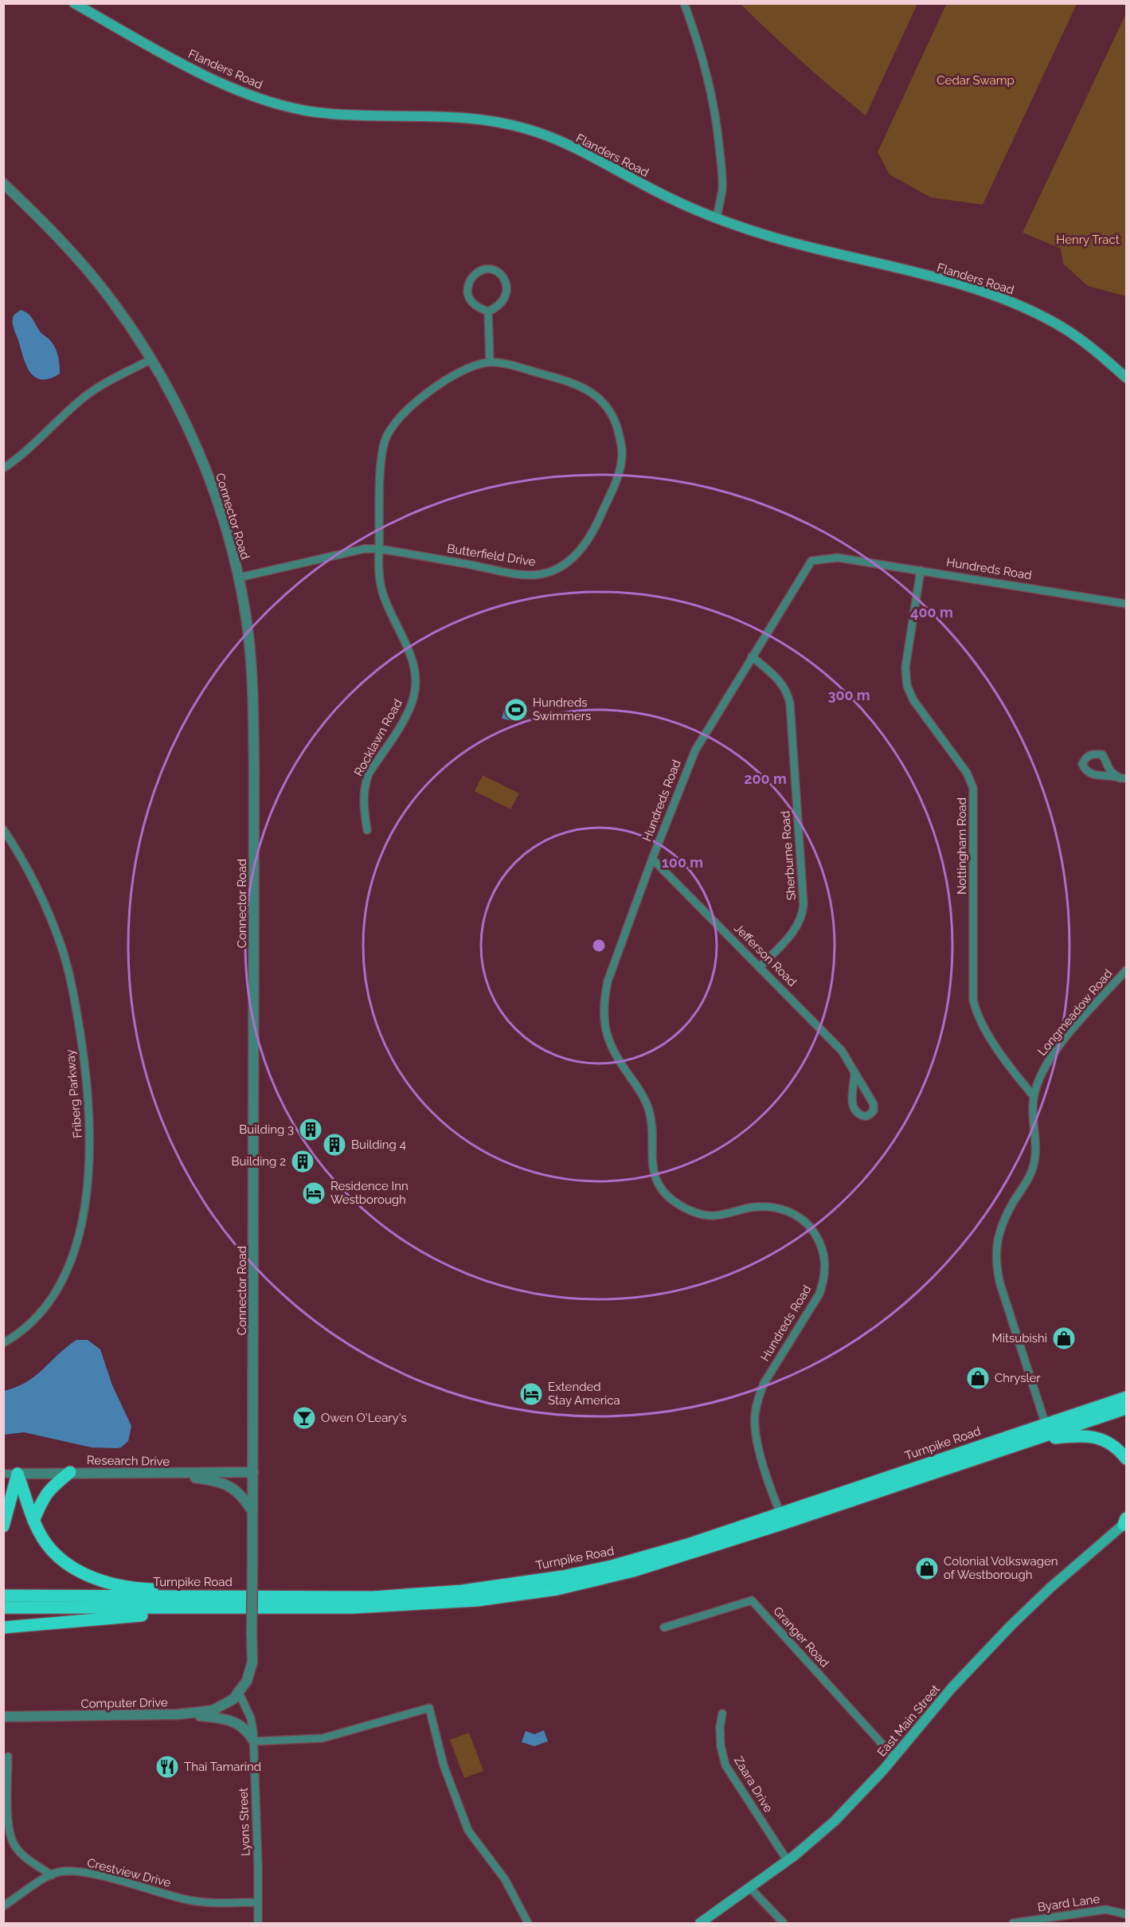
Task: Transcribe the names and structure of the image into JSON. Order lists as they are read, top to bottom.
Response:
{
  "streets": {
    "highway": ["Turnpike Road"],
    "main road": ["Flanders Road", "East Main Street"],
    "street": [
      "Connector Road",
      "Butterfield Drive",
      "Hundreds Road",
      "Rocklawn Road",
      "Nottingham Road",
      "Sherburne Road",
      "Jefferson Road",
      "Longmeadow Road",
      "Friberg Parkway",
      "Research Drive",
      "Granger Road",
      "Computer Drive",
      "Zaara Drive",
      "Lyons Street",
      "Crestview Drive",
      "Byard Lane"
    ]
  },
  "crossings": [
    ["Connector Road", "Butterfield Drive"],
    ["Connector Road", "Research Drive"],
    ["Connector Road", "Computer Drive"],
    ["Connector Road", "Lyons Street"],
    ["Butterfield Drive", "Rocklawn Road"],
    ["Hundreds Road", "Nottingham Road"],
    ["Hundreds Road", "Sherburne Road"],
    ["Hundreds Road", "Jefferson Road"],
    ["Hundreds Road", "Turnpike Road"],
    ["Nottingham Road", "Longmeadow Road"],
    ["Sherburne Road", "Jefferson Road"],
    ["Longmeadow Road", "Turnpike Road"],
    ["Granger Road", "East Main Street"],
    ["Computer Drive", "Lyons Street"],
    ["East Main Street", "Zaara Drive"],
    ["Lyons Street", "Crestview Drive"]
  ],
  "parks": ["Cedar Swamp", "Henry Tract"],
  "places": {
    "sports": ["Hundreds Swimmers"],
    "building": ["Building 3", "Building 4", "Building 2"],
    "hotel": ["Residence Inn Westborough", "Extended Stay America"],
    "shop": ["Mitsubishi", "Chrysler", "Colonial Volkswagen of Westborough"],
    "bar": ["Owen O'Leary's"],
    "restaurant": ["Thai Tamarind"]
  },
  "rings": [
    "400 m",
    "300 m",
    "200 m",
    "100 m"
  ]
}
